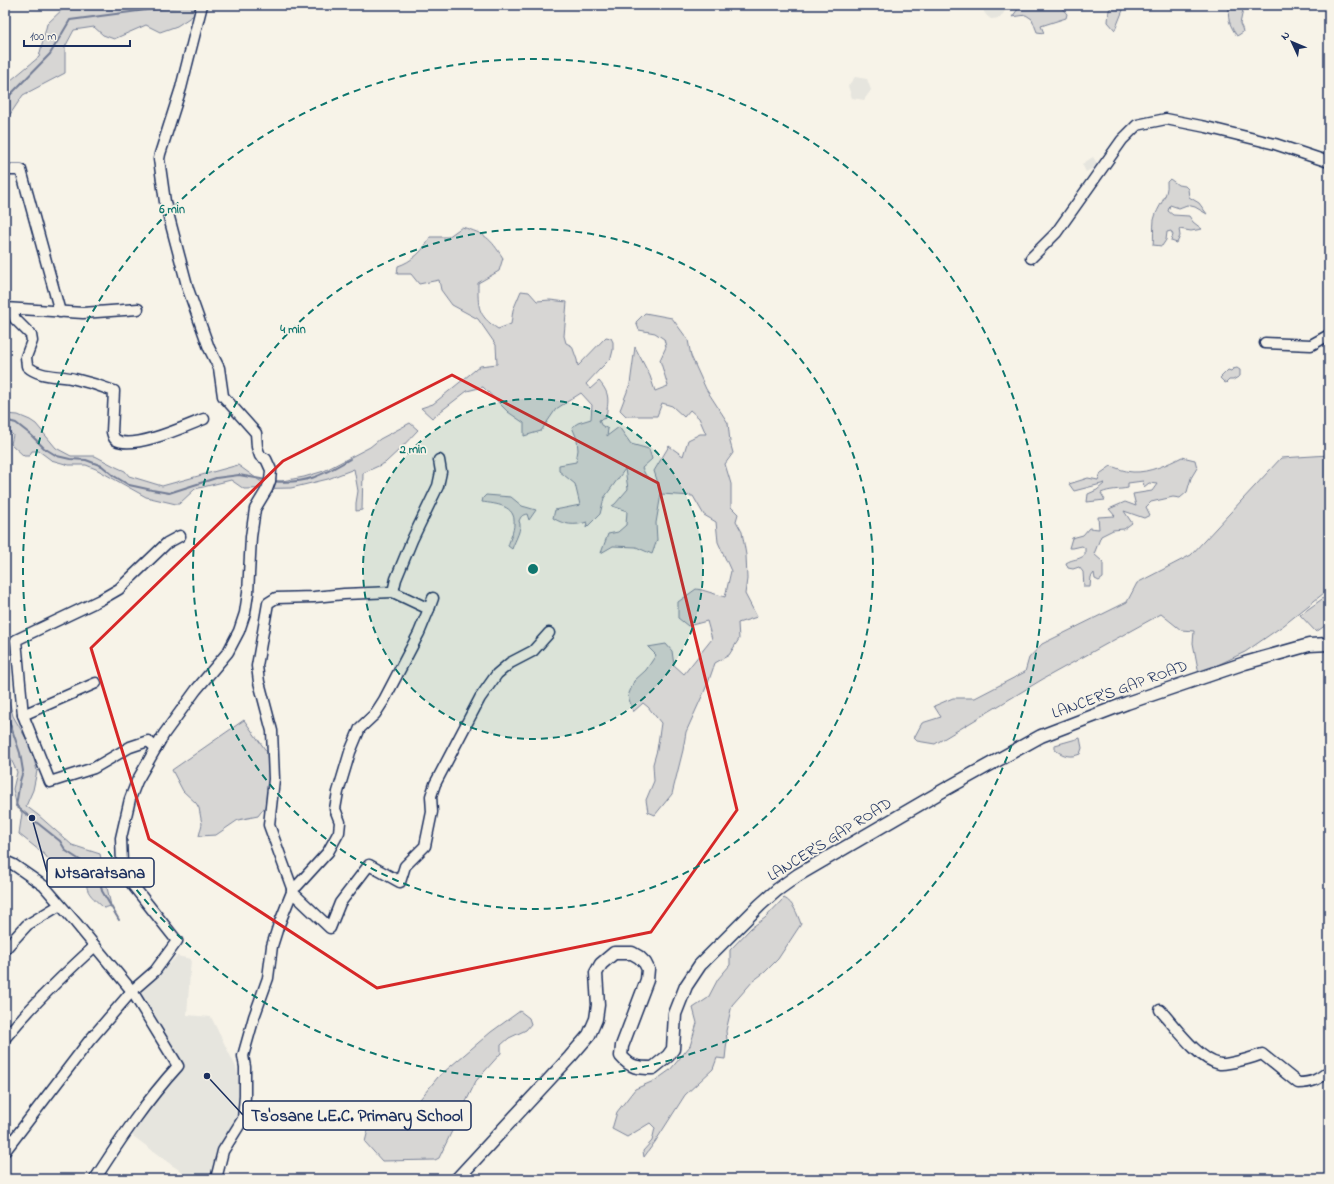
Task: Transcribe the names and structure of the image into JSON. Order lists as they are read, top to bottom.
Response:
{
  "streets": {
    "main road": ["LANCER'S GAP ROAD"]
  },
  "places": ["Ntsaratsana", "Ts'osane L.E.C. Primary School"],
  "scale_bar": "100 m",
  "north": "top left",
  "rings": ["6 min", "4 min", "2 min"]
}
